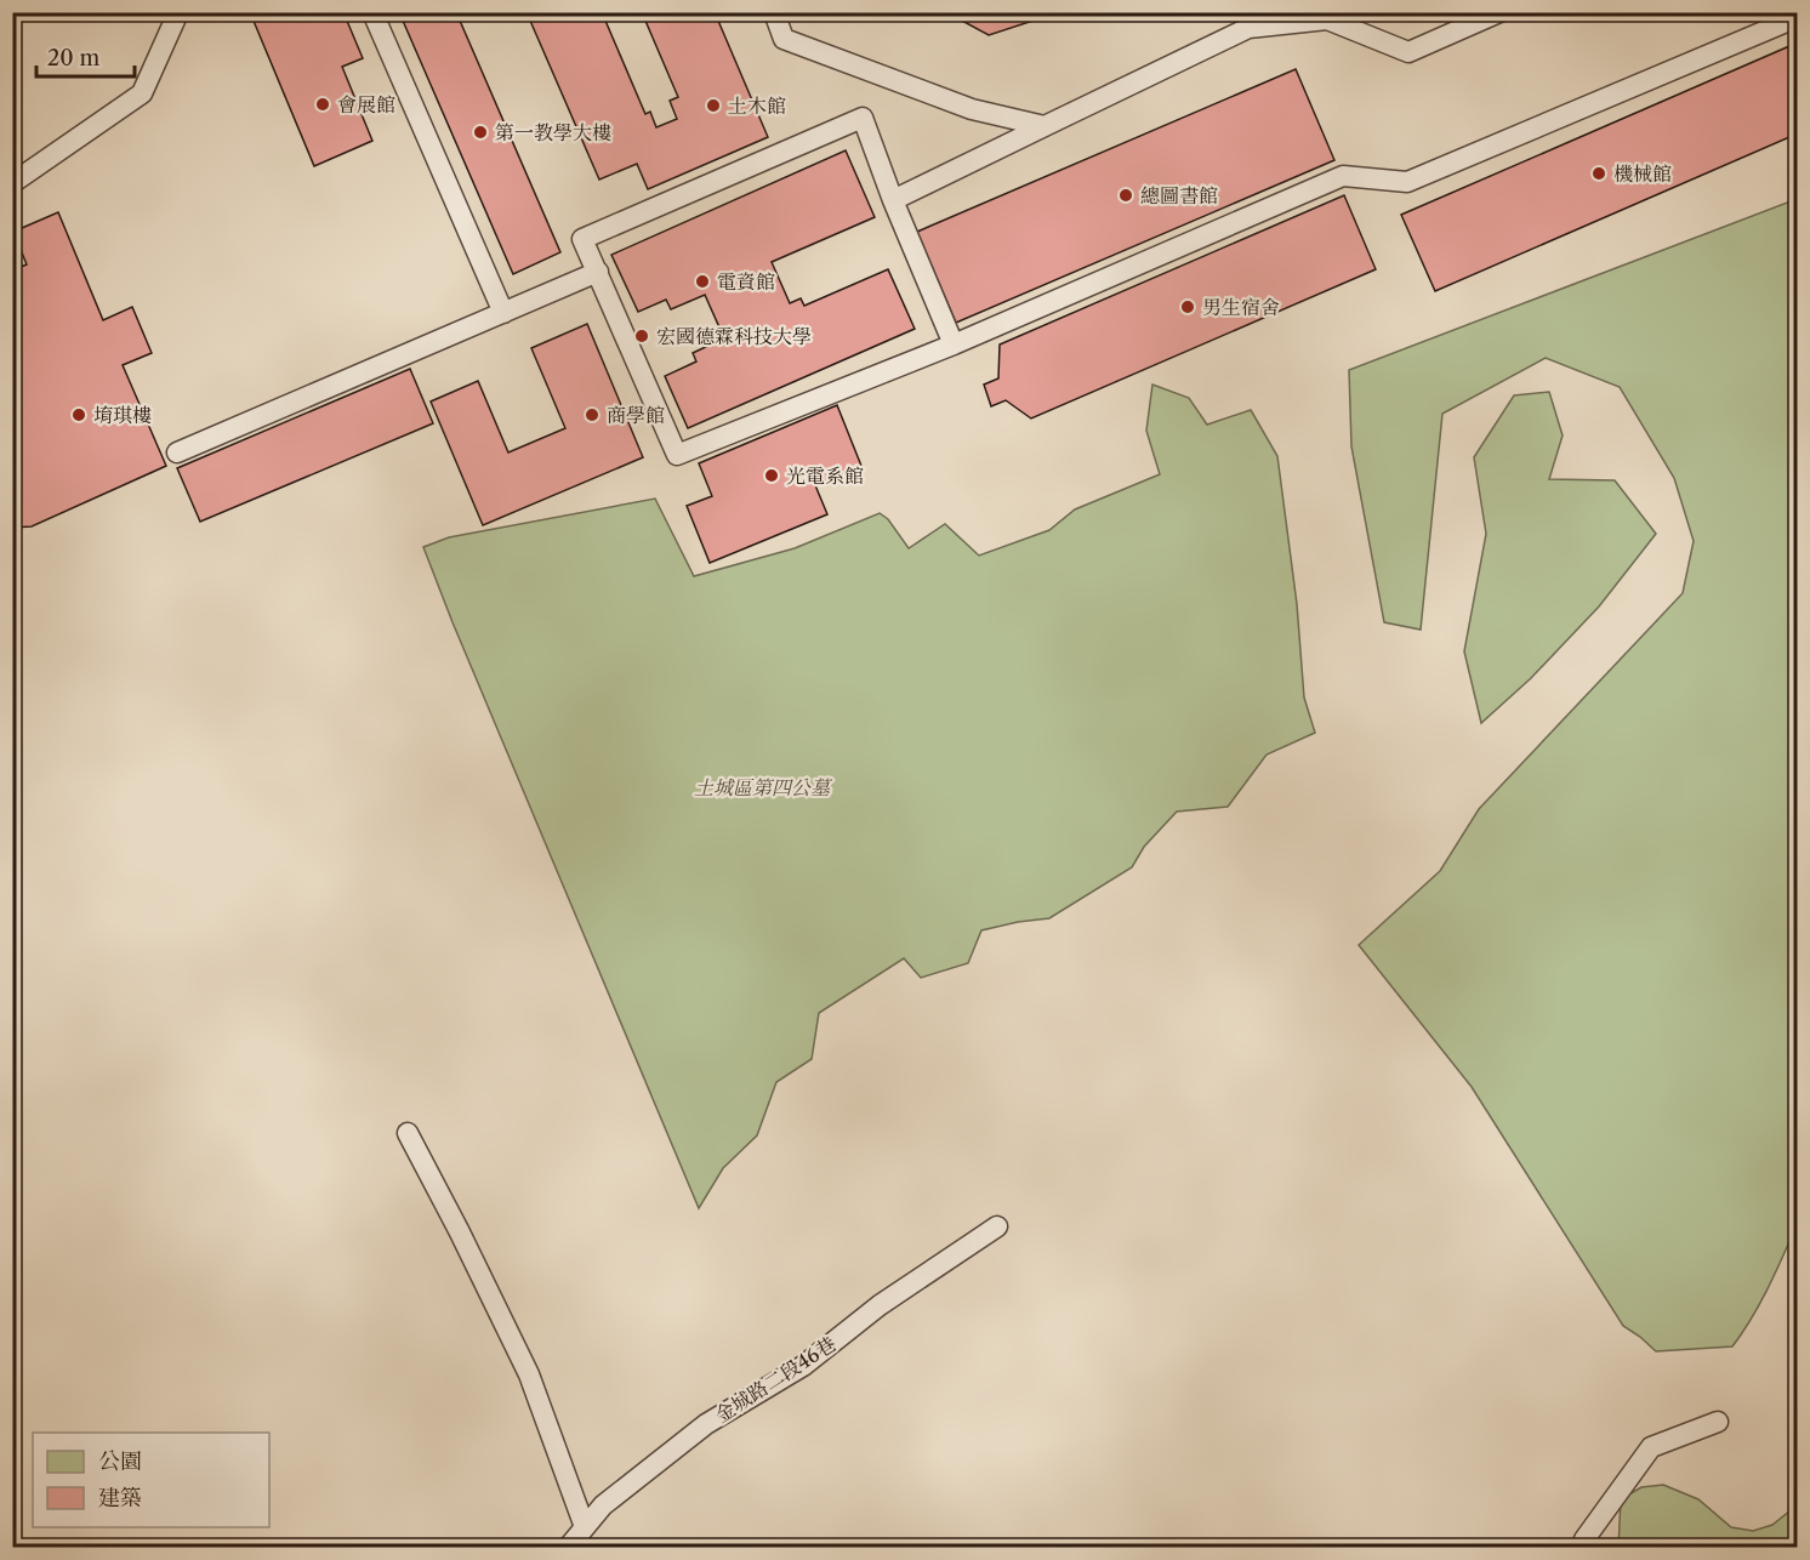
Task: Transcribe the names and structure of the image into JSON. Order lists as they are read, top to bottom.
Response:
{
  "streets": {
    "lane": ["金城路二段46巷"]
  },
  "parks": ["土城區第四公墓"],
  "places": [
    "會展館",
    "土木館",
    "第一教學大樓",
    "機械館",
    "總圖書館",
    "電資館",
    "男生宿舍",
    "宏國德霖科技大學",
    "堉琪樓",
    "商學館",
    "光電系館"
  ],
  "legend": ["公園", "建築"],
  "scale_bar": "20 m"
}
